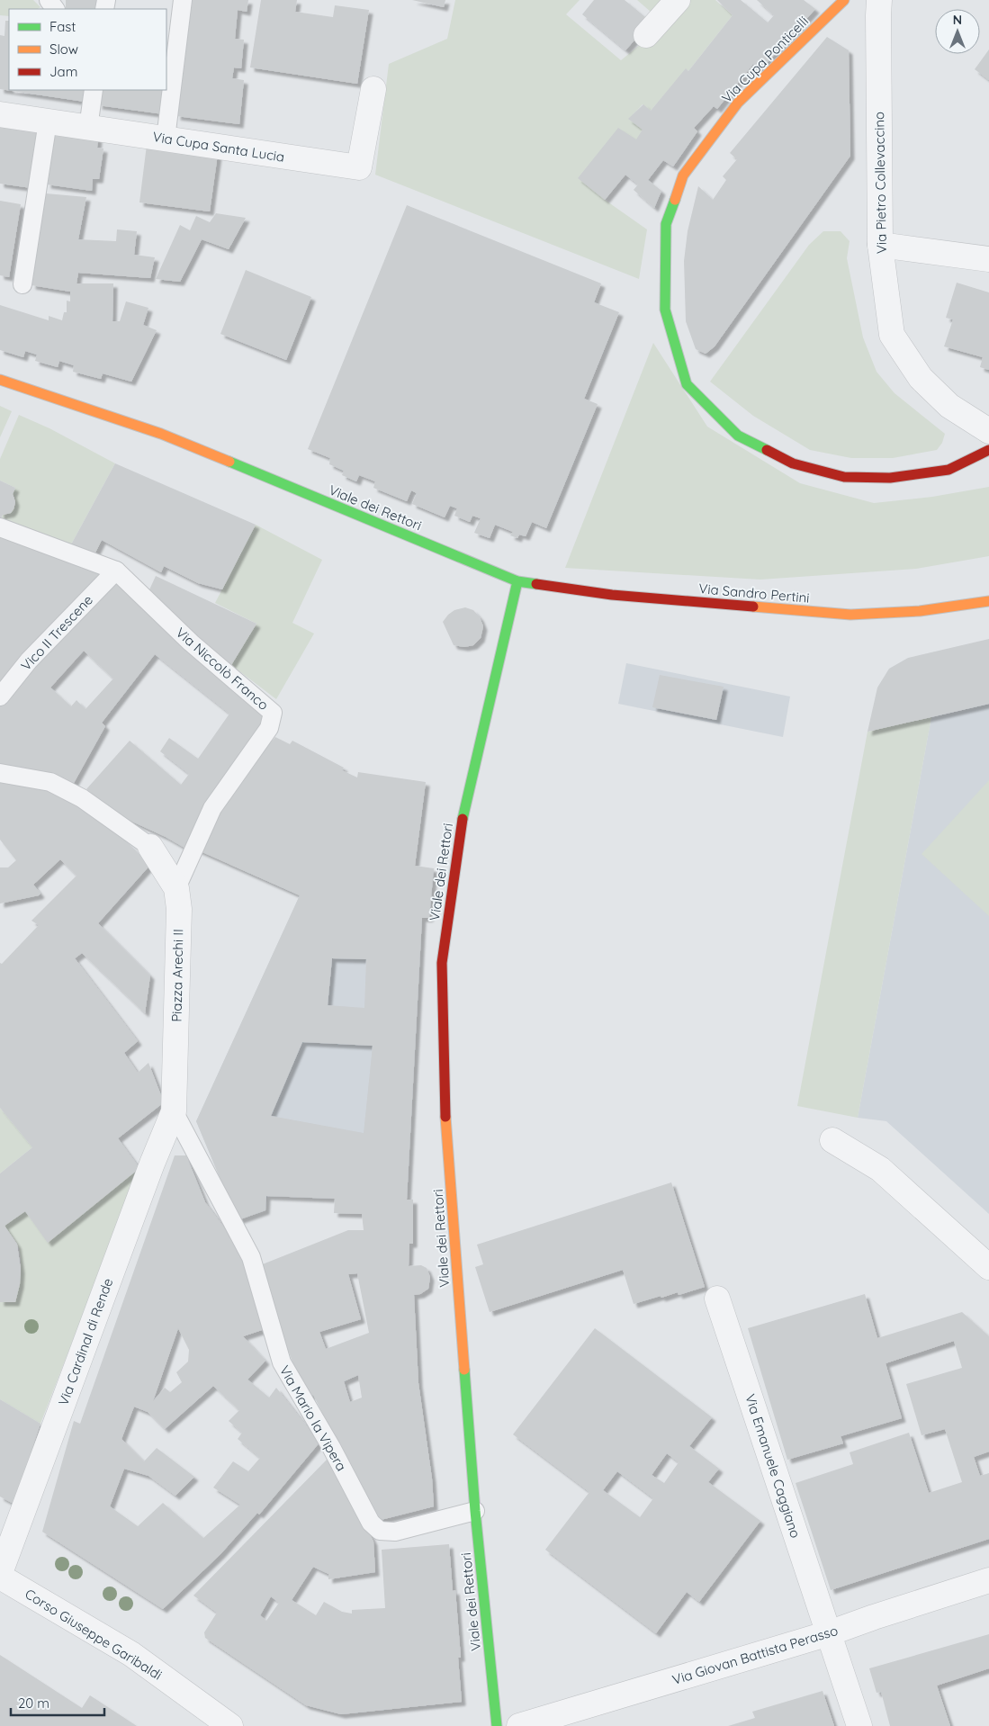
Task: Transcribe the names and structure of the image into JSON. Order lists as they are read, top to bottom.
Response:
{
  "streets": {
    "street": [
      "Via Cupa Ponticelli",
      "Via Cupa Santa Lucia",
      "Via Pietro Collevaccino",
      "Viale dei Rettori",
      "Via Sandro Pertini",
      "Piazza Arechi II",
      "Via Cardinal di Rende",
      "Via Emanuele Caggiano",
      "Corso Giuseppe Garibaldi",
      "Via Giovan Battista Perasso"
    ],
    "lane": ["Vico II Trescene", "Via Niccolò Franco", "Via Mario la Vipera"]
  },
  "crossings": [
    ["Viale dei Rettori", "Via Sandro Pertini"],
    ["Viale dei Rettori", "Via Mario la Vipera"],
    ["Vico II Trescene", "Via Niccolò Franco"],
    ["Via Niccolò Franco", "Piazza Arechi II"],
    ["Piazza Arechi II", "Via Cardinal di Rende"],
    ["Piazza Arechi II", "Via Mario la Vipera"],
    ["Via Cardinal di Rende", "Via Mario la Vipera"],
    ["Via Cardinal di Rende", "Corso Giuseppe Garibaldi"],
    ["Via Emanuele Caggiano", "Via Giovan Battista Perasso"]
  ],
  "legend": ["Fast", "Slow", "Jam"],
  "scale_bar": "20 m",
  "north": "top"
}
